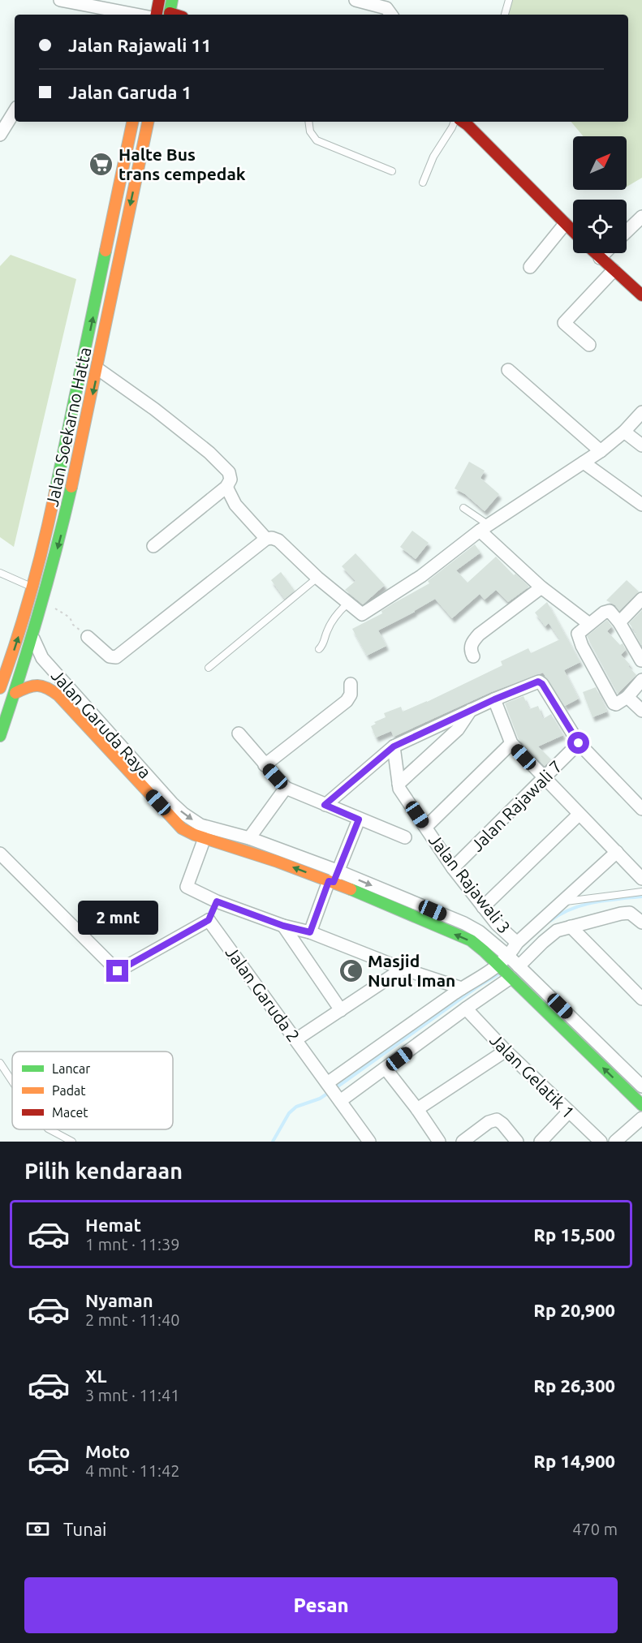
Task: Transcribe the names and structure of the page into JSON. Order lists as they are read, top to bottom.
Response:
{
  "streets": {
    "main road": ["Jalan Soekarno Hatta", "Jalan Garuda Raya"],
    "street": [
      "Jalan Rajawali 7",
      "Jalan Rajawali 3",
      "Jalan Garuda 2",
      "Jalan Gelatik 1"
    ]
  },
  "crossings": [
    ["Jalan Soekarno Hatta", "Jalan Garuda Raya"],
    ["Jalan Rajawali 7", "Jalan Rajawali 3"]
  ],
  "places": {
    "supermarket": ["Halte Bus trans cempedak"],
    "mosque": ["Masjid Nurul Iman"]
  },
  "legend": ["Lancar", "Padat", "Macet"],
  "north": "top right",
  "page": {
    "banner": ["Jalan Rajawali 11", "Jalan Garuda 1"],
    "bubble": "2 mnt",
    "heading": "Pilih kendaraan",
    "list": [
      {
        "name": "Hemat",
        "note": "1 mnt · 11:39",
        "value": "Rp 15,500"
      },
      {
        "name": "Nyaman",
        "note": "2 mnt · 11:40",
        "value": "Rp 20,900"
      },
      {
        "name": "XL",
        "note": "3 mnt · 11:41",
        "value": "Rp 26,300"
      },
      {
        "name": "Moto",
        "note": "4 mnt · 11:42",
        "value": "Rp 14,900"
      }
    ],
    "pay": ["Tunai", "470 m"],
    "buttons": "Pesan"
  }
}
